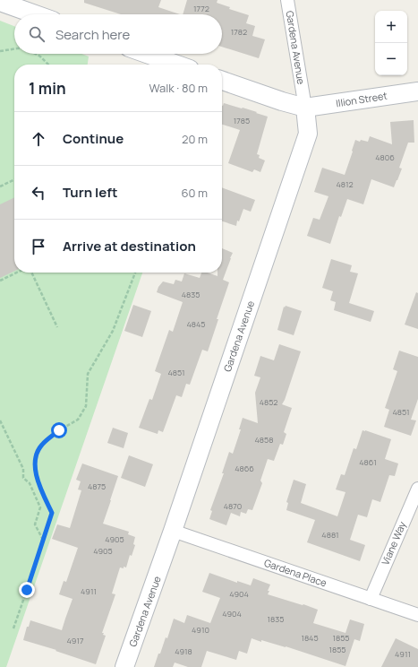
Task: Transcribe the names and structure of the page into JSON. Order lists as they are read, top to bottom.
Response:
{
  "streets": {
    "street": [
      "Gardena Avenue",
      "Illion Street",
      "Viane Way",
      "Gardena Place"
    ]
  },
  "crossings": [
    ["Gardena Avenue", "Illion Street"],
    ["Gardena Avenue", "Gardena Place"],
    ["Viane Way", "Gardena Place"]
  ],
  "house_numbers": [
    "1772",
    "1782",
    "1785",
    "4806",
    "4812",
    "4835",
    "4845",
    "4851",
    "4852",
    "4851",
    "4858",
    "4861",
    "4866",
    "4875",
    "4870",
    "4881",
    "4905",
    "4905",
    "4911",
    "4904",
    "4904",
    "1835",
    "4910",
    "1845",
    "1855",
    "4917",
    "1855",
    "4918",
    "4911"
  ],
  "page": {
    "map_buttons": ["+", "−"],
    "search": "Search here",
    "heading": ["1 min", "Walk · 80 m"],
    "list": [
      ["Continue", "20 m"],
      ["Turn left", "60 m"],
      "Arrive at destination"
    ]
  }
}
